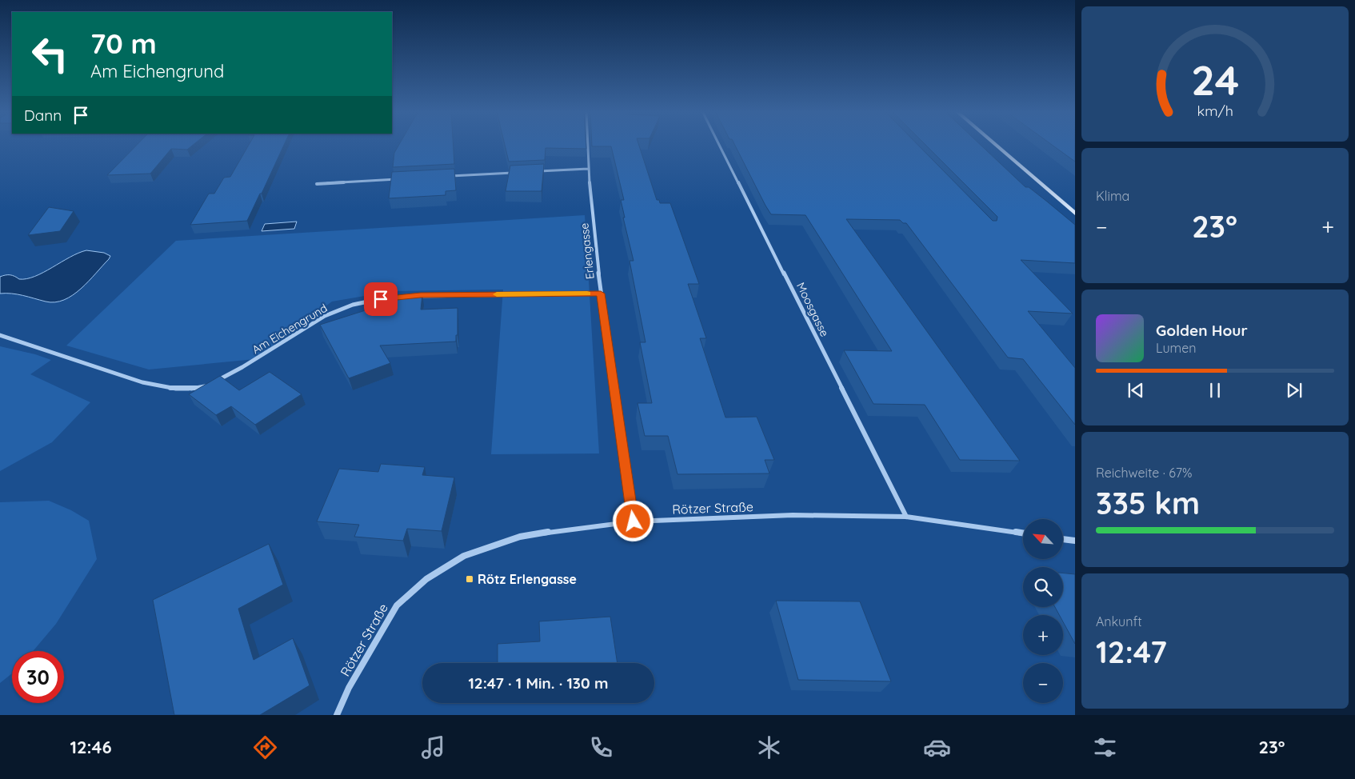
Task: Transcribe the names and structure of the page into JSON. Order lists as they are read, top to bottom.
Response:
{
  "streets": {
    "street": [
      "Erlengasse",
      "Moosgasse",
      "Am Eichengrund",
      "Rötzer Straße"
    ]
  },
  "crossings": [
    ["Erlengasse", "Rötzer Straße"],
    ["Moosgasse", "Rötzer Straße"]
  ],
  "places": {
    "transit": ["Rötz Erlengasse"]
  },
  "north": "top left",
  "page": {
    "turn": ["70 m", "Am Eichengrund"],
    "then": "Dann",
    "tile": [
      "Klima",
      ["Reichweite · 67%", "335 km"],
      ["Ankunft", "12:47"]
    ],
    "heat": ["−", "23°", "+"],
    "song": ["Golden Hour", "Lumen"],
    "map_buttons": ["+", "−"],
    "limit": "30",
    "trip": "12:47 · 1 Min. · 130 m",
    "tabs": ["12:46", "23°"],
    "gauge": ["24", "km/h"]
  }
}
